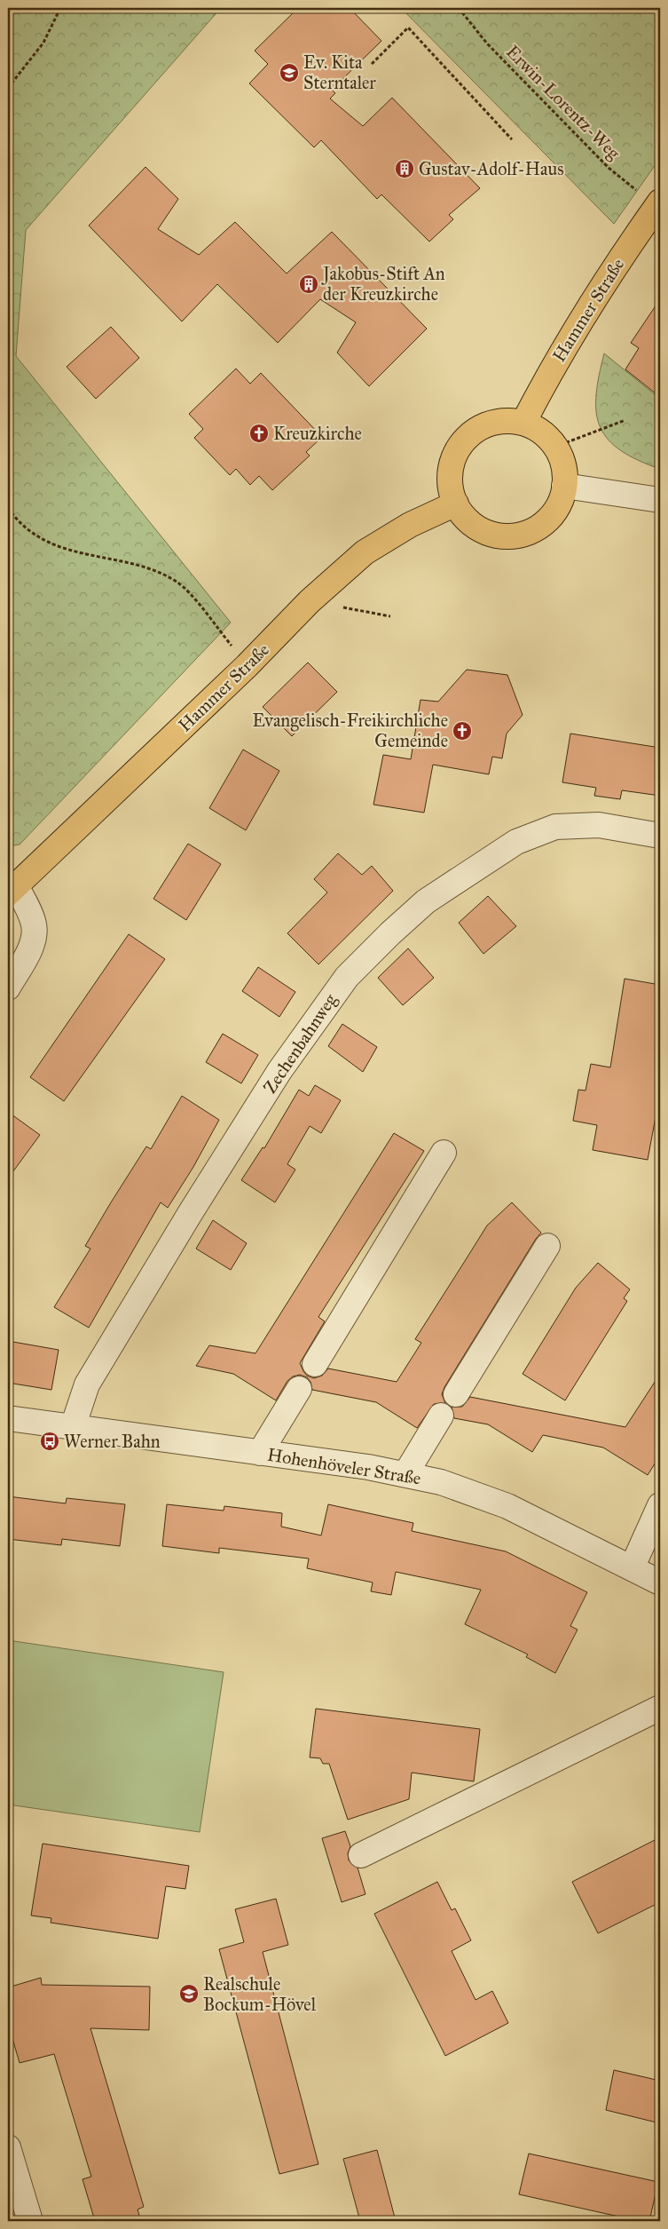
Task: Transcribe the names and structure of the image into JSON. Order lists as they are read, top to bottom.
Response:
{
  "streets": {
    "main road": ["Hammer Straße"],
    "street": ["Zechenbahnweg", "Hohenhöveler Straße"],
    "path": ["Erwin-Lorentz-Weg"]
  },
  "crossings": [
    ["Erwin-Lorentz-Weg", "Hammer Straße"],
    ["Zechenbahnweg", "Hohenhöveler Straße"]
  ],
  "places": {
    "school or university": ["Ev. Kita Sterntaler", "Realschule Bockum-Hövel"],
    "building": ["Gustav-Adolf-Haus", "Jakobus-Stift An der Kreuzkirche"],
    "church": ["Kreuzkirche", "Evangelisch-Freikirchliche Gemeinde"],
    "bus stop": ["Werner Bahn"]
  }
}
